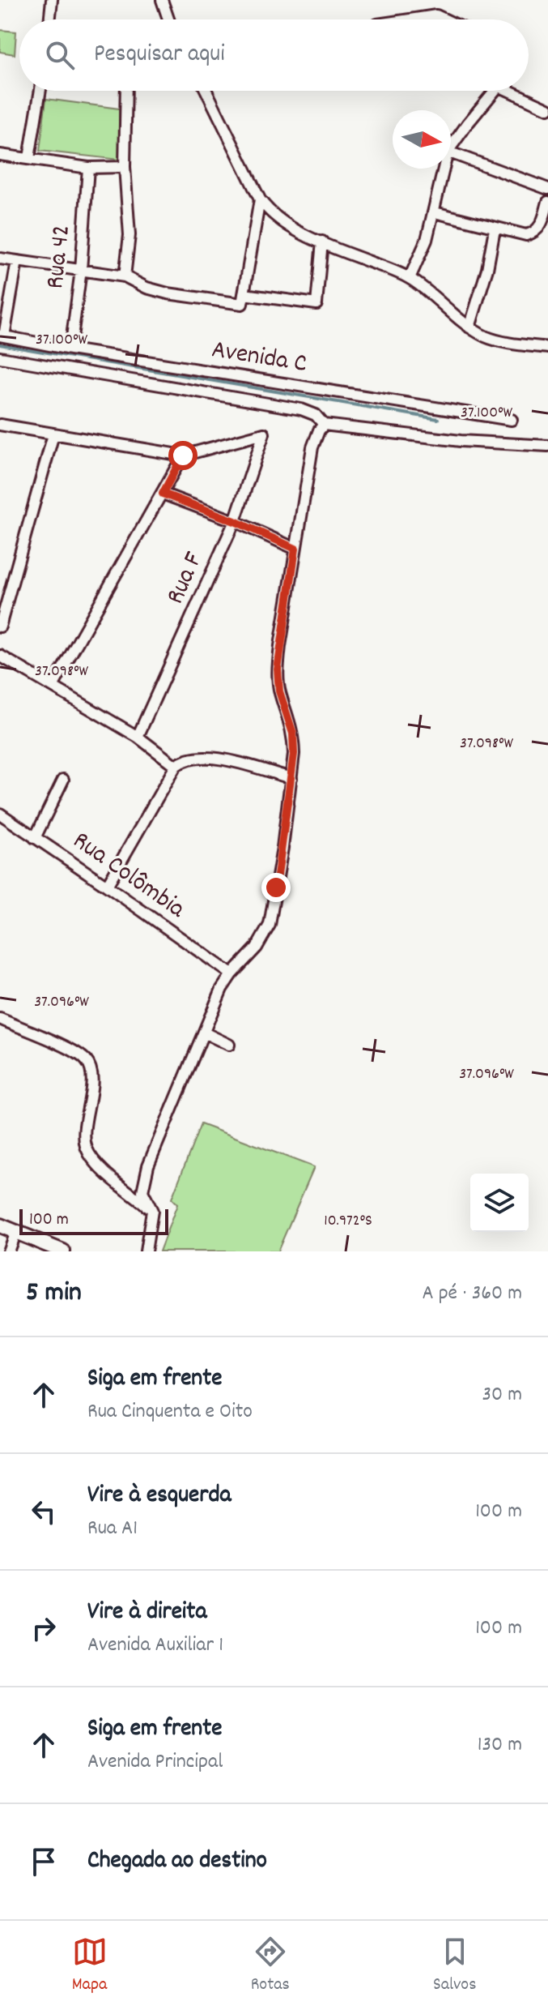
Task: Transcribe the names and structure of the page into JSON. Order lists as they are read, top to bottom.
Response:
{
  "streets": {
    "street": [
      "Rua 42",
      "Avenida C",
      "Rua F",
      "Rua Colômbia"
    ]
  },
  "crossings": [
    ["Rua 42", "Avenida C"]
  ],
  "scale_bar": "100 m",
  "north": "right",
  "page": {
    "search": "Pesquisar aqui",
    "scale": "100 m",
    "heading": ["5 min", "A pé · 360 m"],
    "list": [
      ["Siga em frente", "Rua Cinquenta e Oito", "30 m"],
      ["Vire à esquerda", "Rua A1", "100 m"],
      ["Vire à direita", "Avenida Auxiliar 1", "100 m"],
      ["Siga em frente", "Avenida Principal", "130 m"],
      "Chegada ao destino"
    ],
    "nav": ["Mapa", "Rotas", "Salvos"]
  },
  "coordinates": [
    "37.100°W",
    "37.098°W",
    "37.096°W",
    "10.972°S"
  ]
}
